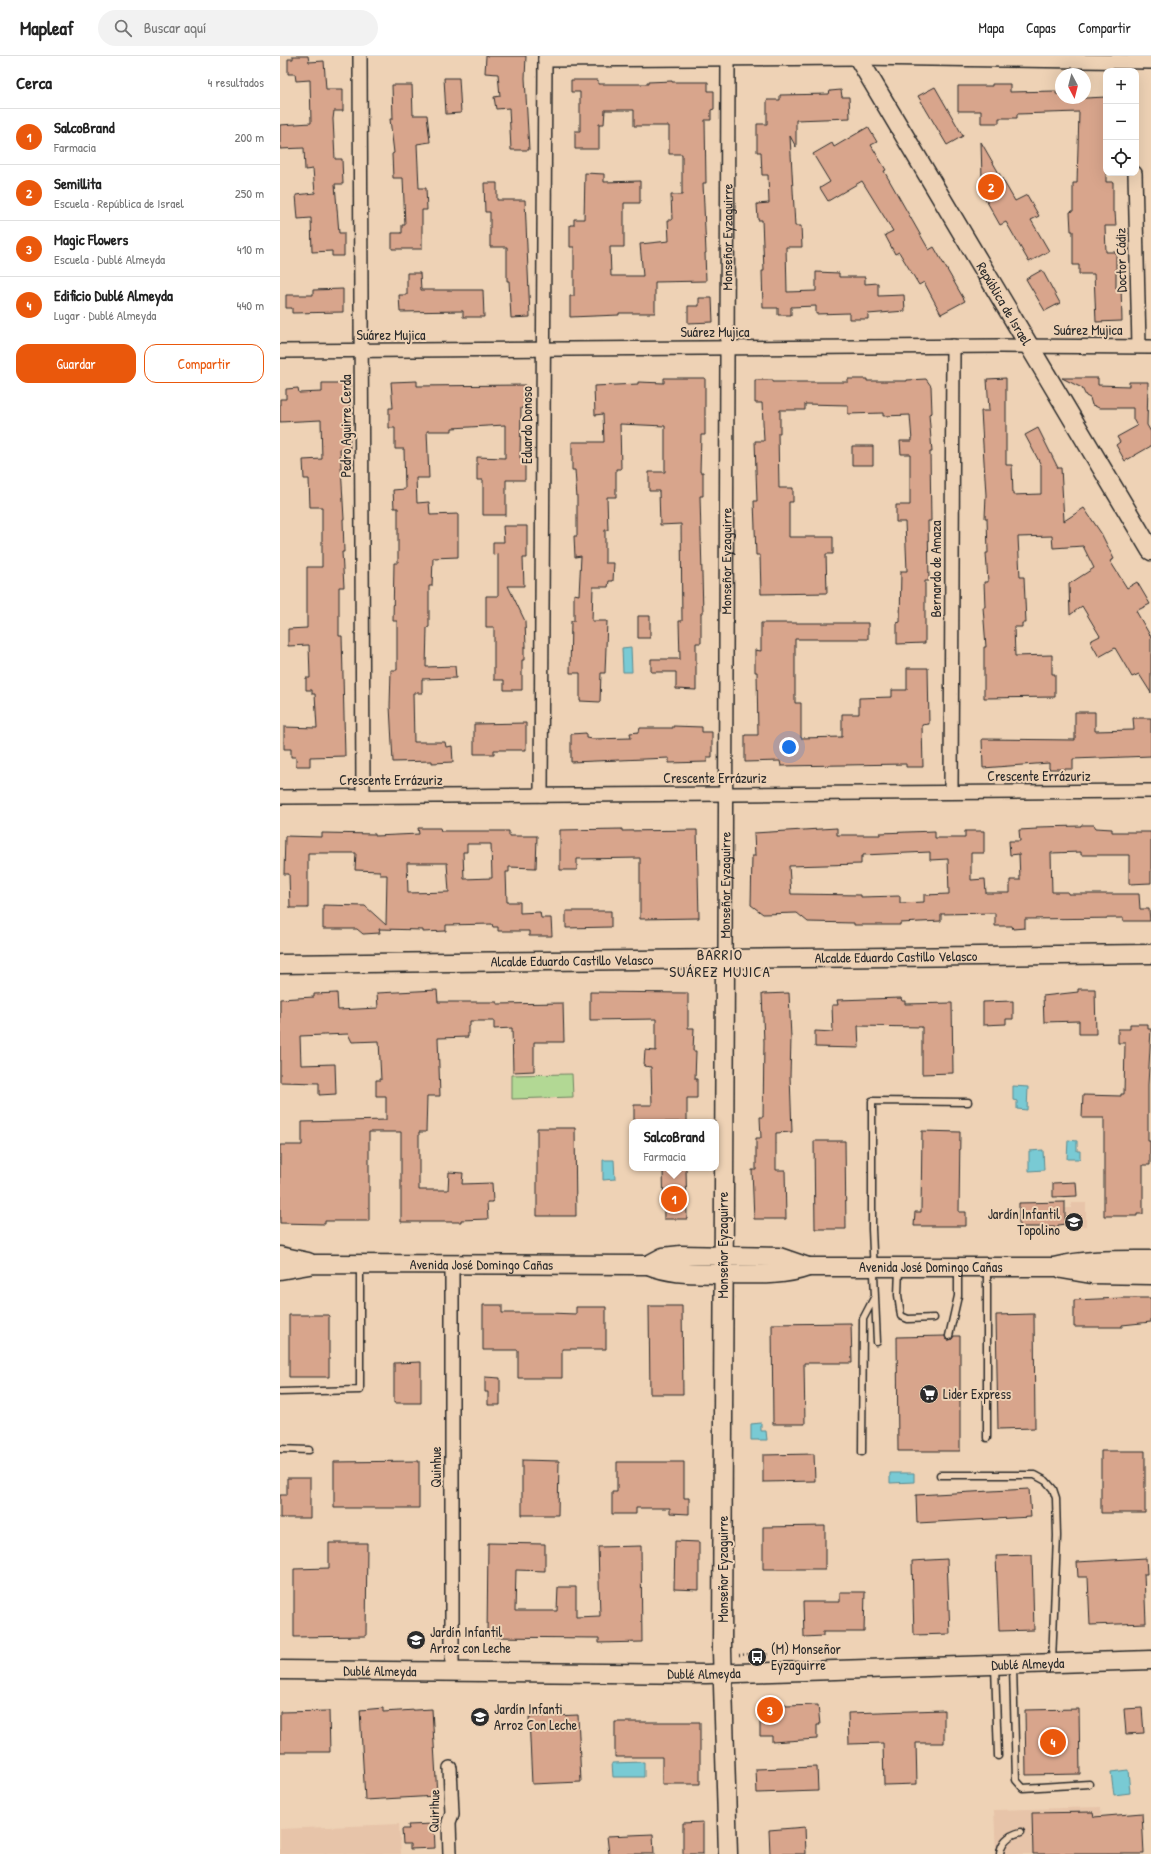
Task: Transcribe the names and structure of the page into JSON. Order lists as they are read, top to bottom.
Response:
{
  "streets": {
    "street": [
      "Monseñor Eyzaguirre",
      "Doctor Cádiz",
      "República de Israel",
      "Suárez Mujica",
      "Eduardo Donoso",
      "Pedro Aguirre Cerda",
      "Bernardo de Amaza",
      "Crescente Errázuriz",
      "Alcalde Eduardo Castillo Velasco",
      "Avenida José Domingo Cañas",
      "Quinhue",
      "Dublé Almeyda",
      "Quirihue"
    ]
  },
  "crossings": [
    ["Monseñor Eyzaguirre", "Suárez Mujica"],
    ["Monseñor Eyzaguirre", "Crescente Errázuriz"],
    ["Monseñor Eyzaguirre", "Alcalde Eduardo Castillo Velasco"],
    ["Monseñor Eyzaguirre", "Avenida José Domingo Cañas"],
    ["Monseñor Eyzaguirre", "Dublé Almeyda"],
    ["Doctor Cádiz", "Suárez Mujica"],
    ["República de Israel", "Suárez Mujica"],
    ["Suárez Mujica", "Eduardo Donoso"],
    ["Suárez Mujica", "Pedro Aguirre Cerda"],
    ["Suárez Mujica", "Bernardo de Amaza"],
    ["Eduardo Donoso", "Crescente Errázuriz"],
    ["Pedro Aguirre Cerda", "Crescente Errázuriz"],
    ["Bernardo de Amaza", "Crescente Errázuriz"],
    ["Avenida José Domingo Cañas", "Quinhue"],
    ["Quinhue", "Dublé Almeyda"]
  ],
  "districts": ["BARRIO SUÁREZ MUJICA"],
  "places": {
    "school or university": ["Jardín Infantil Topolino", "Jardín Infantil Arroz con Leche", "Jardín Infanti Arroz Con Leche"],
    "supermarket": ["Lider Express"],
    "bus stop": ["(M) Monseñor Eyzaguirre"]
  },
  "north": "bottom",
  "page": {
    "header": "Mapleaf",
    "search": "Buscar aquí",
    "nav": ["Mapa", "Capas", "Compartir"],
    "heading": ["Cerca", "4 resultados"],
    "map_buttons": ["+", "−"],
    "list": [
      {
        "mark": "1",
        "name": "SalcoBrand",
        "note": "Farmacia",
        "value": "200 m"
      },
      {
        "mark": "2",
        "name": "Semillita",
        "note": "Escuela · República de Israel",
        "value": "250 m"
      },
      {
        "mark": "3",
        "name": "Magic Flowers",
        "note": "Escuela · Dublé Almeyda",
        "value": "410 m"
      },
      {
        "mark": "4",
        "name": "Edificio Dublé Almeyda",
        "note": "Lugar · Dublé Almeyda",
        "value": "440 m"
      }
    ],
    "pins": [
      "2",
      "1",
      "3",
      "4"
    ],
    "buttons": ["Guardar", "Compartir"],
    "popup": ["SalcoBrand", "Farmacia"]
  }
}
